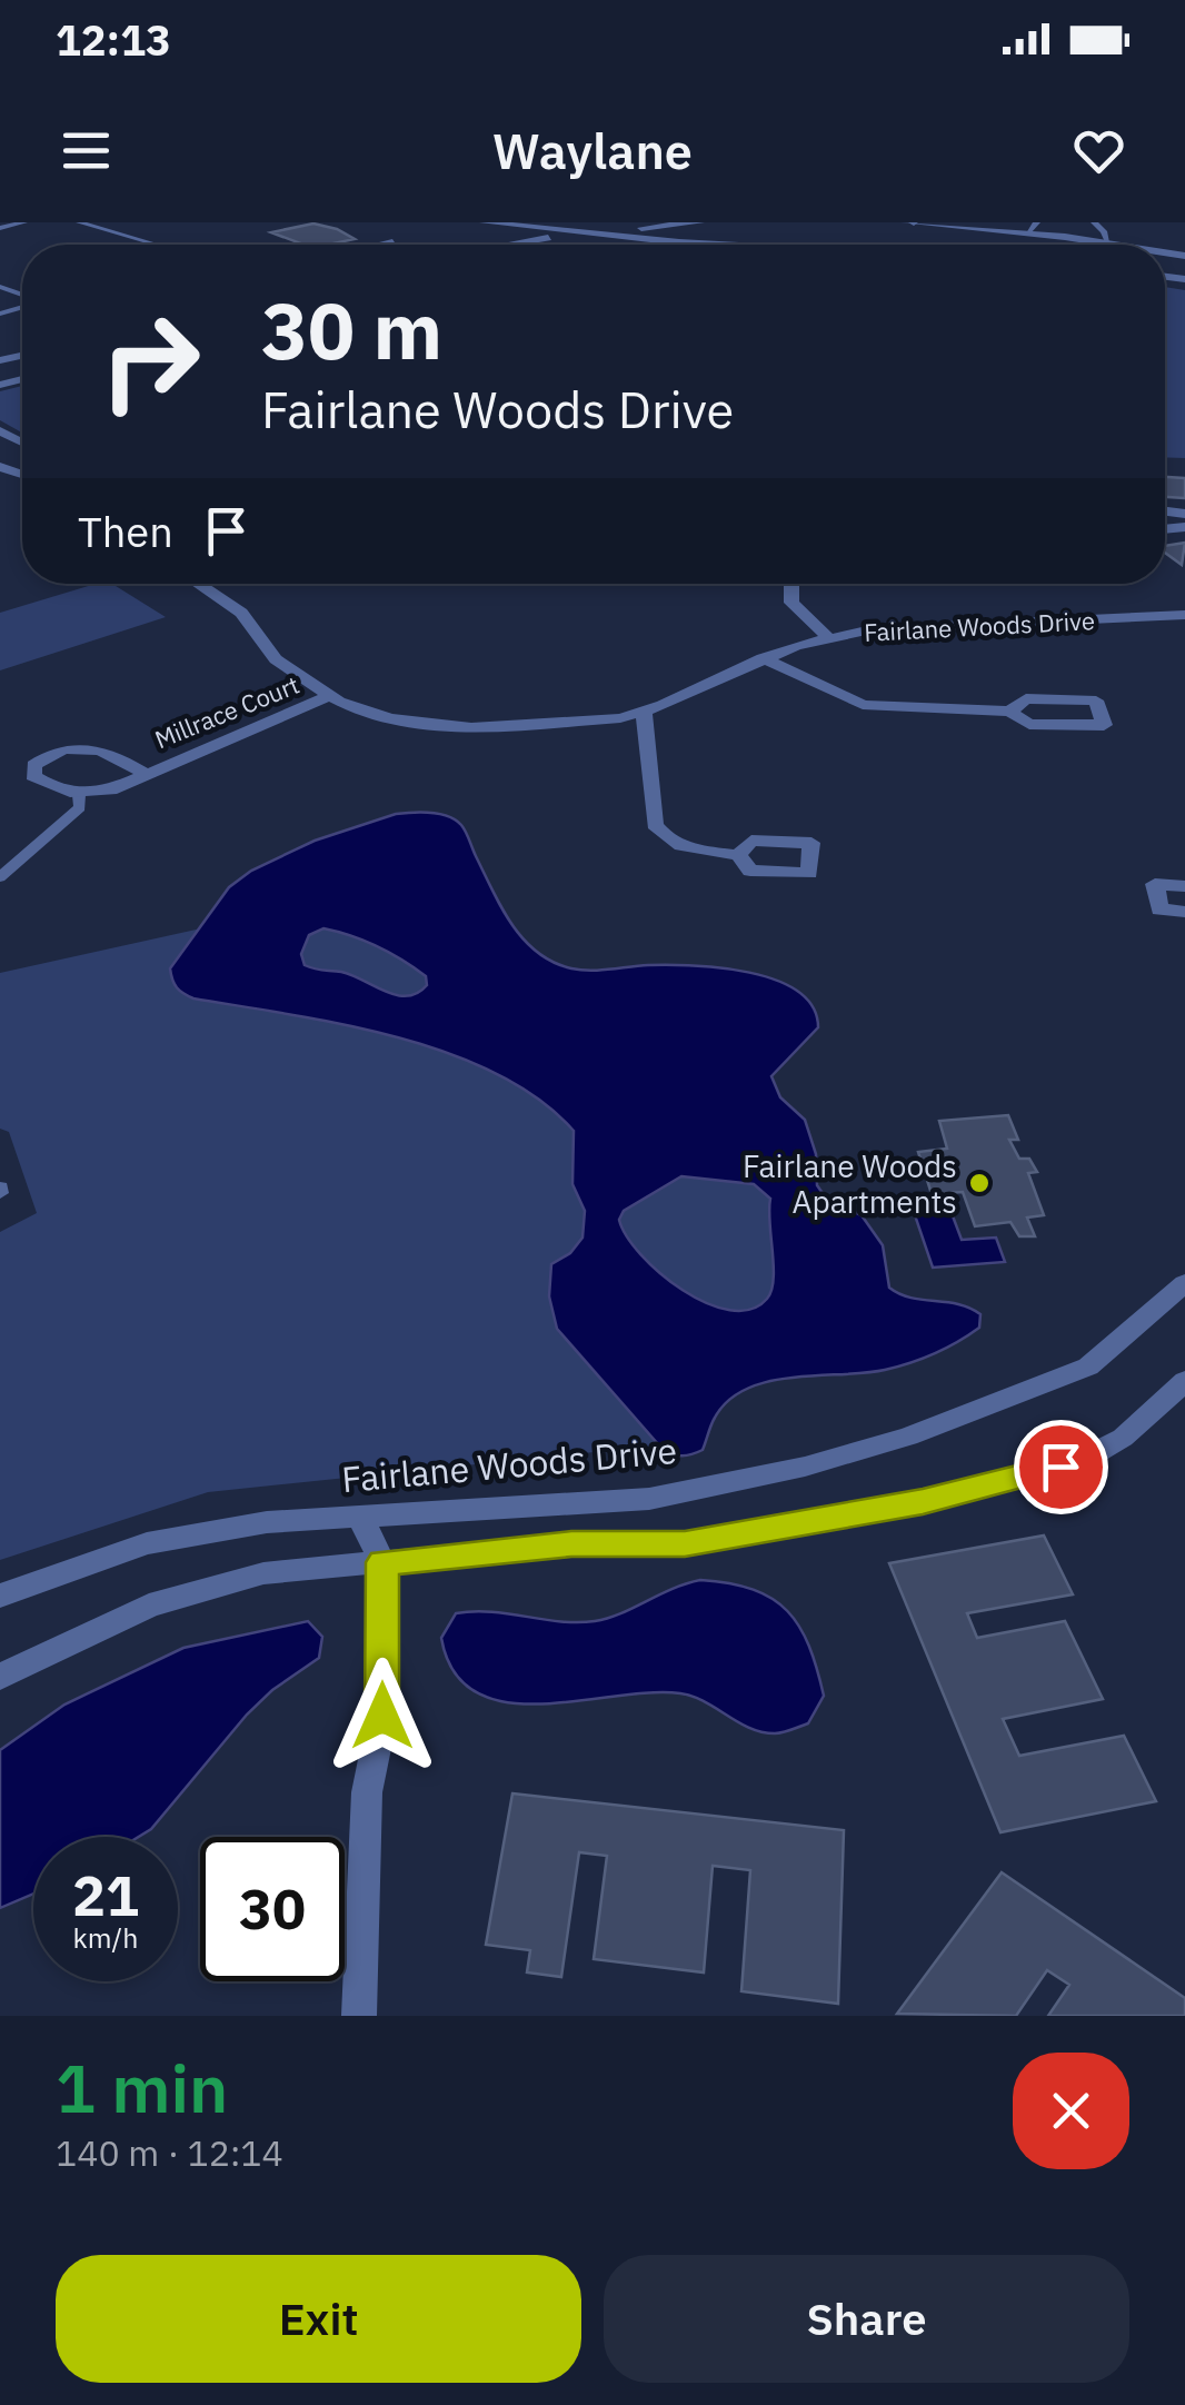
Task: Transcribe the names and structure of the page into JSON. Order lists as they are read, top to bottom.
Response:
{
  "streets": {
    "street": ["Fairlane Woods Drive", "Millrace Court"]
  },
  "crossings": [
    ["Fairlane Woods Drive", "Millrace Court"]
  ],
  "places": ["Fairlane Woods Apartments"],
  "page": {
    "status": "12:13",
    "header": "Waylane",
    "turn": ["30 m", "Fairlane Woods Drive"],
    "then": "Then",
    "speed": "21 km/h",
    "limit": "30",
    "heading": ["1 min", "140 m · 12:14"],
    "buttons": ["Exit", "Share"]
  }
}
